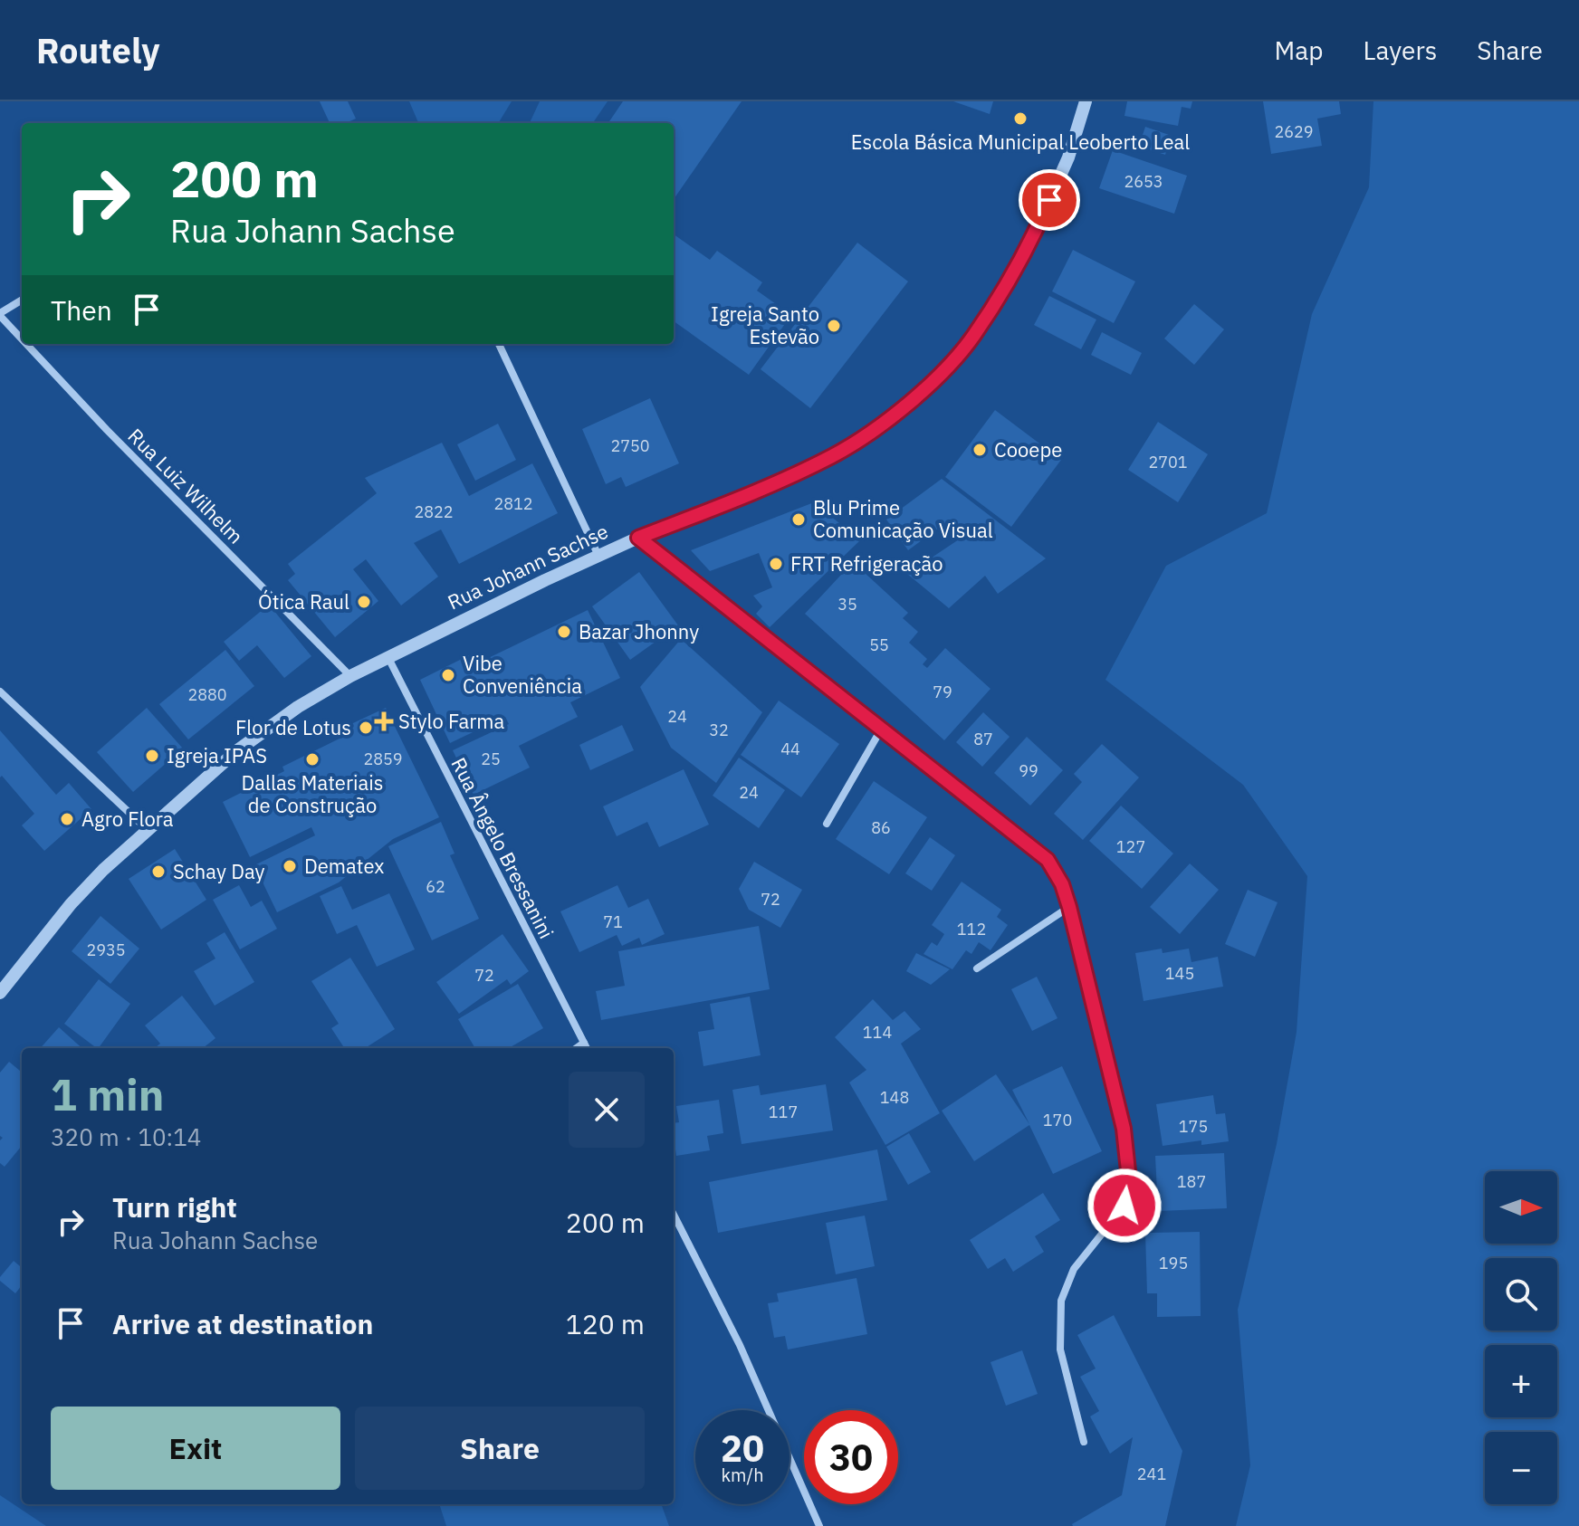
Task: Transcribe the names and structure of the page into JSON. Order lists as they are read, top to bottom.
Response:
{
  "streets": {
    "street": ["Rua Luiz Wilhelm", "Rua Johann Sachse", "Rua Ângelo Bressanini"]
  },
  "crossings": [
    ["Rua Luiz Wilhelm", "Rua Johann Sachse"],
    ["Rua Johann Sachse", "Rua Ângelo Bressanini"]
  ],
  "places": {
    "other": [
      "Escola Básica Municipal Leoberto Leal",
      "Igreja Santo Estevão",
      "Cooepe",
      "Blu Prime Comunicação Visual",
      "FRT Refrigeração",
      "Ótica Raul",
      "Bazar Jhonny",
      "Vibe Conveniência",
      "Flor de Lotus",
      "Igreja IPAS",
      "Dallas Materiais de Construção",
      "Agro Flora",
      "Dematex",
      "Schay Day"
    ],
    "health": ["Stylo Farma"]
  },
  "house_numbers": [
    "2629",
    "2653",
    "2750",
    "2701",
    "2812",
    "2822",
    "35",
    "55",
    "79",
    "2880",
    "24",
    "32",
    "87",
    "44",
    "2859",
    "25",
    "99",
    "24",
    "86",
    "127",
    "62",
    "72",
    "71",
    "112",
    "2935",
    "145",
    "72",
    "114",
    "148",
    "117",
    "170",
    "175",
    "187",
    "195",
    "241"
  ],
  "north": "right",
  "page": {
    "header": "Routely",
    "nav": ["Map", "Layers", "Share"],
    "turn": ["200 m", "Rua Johann Sachse"],
    "then": "Then",
    "heading": ["1 min", "320 m · 10:14"],
    "map_buttons": ["+", "−"],
    "list": [
      {
        "name": "Turn right",
        "note": "Rua Johann Sachse",
        "value": "200 m"
      },
      {
        "name": "Arrive at destination",
        "value": "120 m"
      }
    ],
    "buttons": ["Exit", "Share"],
    "speed": "20 km/h",
    "limit": "30"
  }
}
